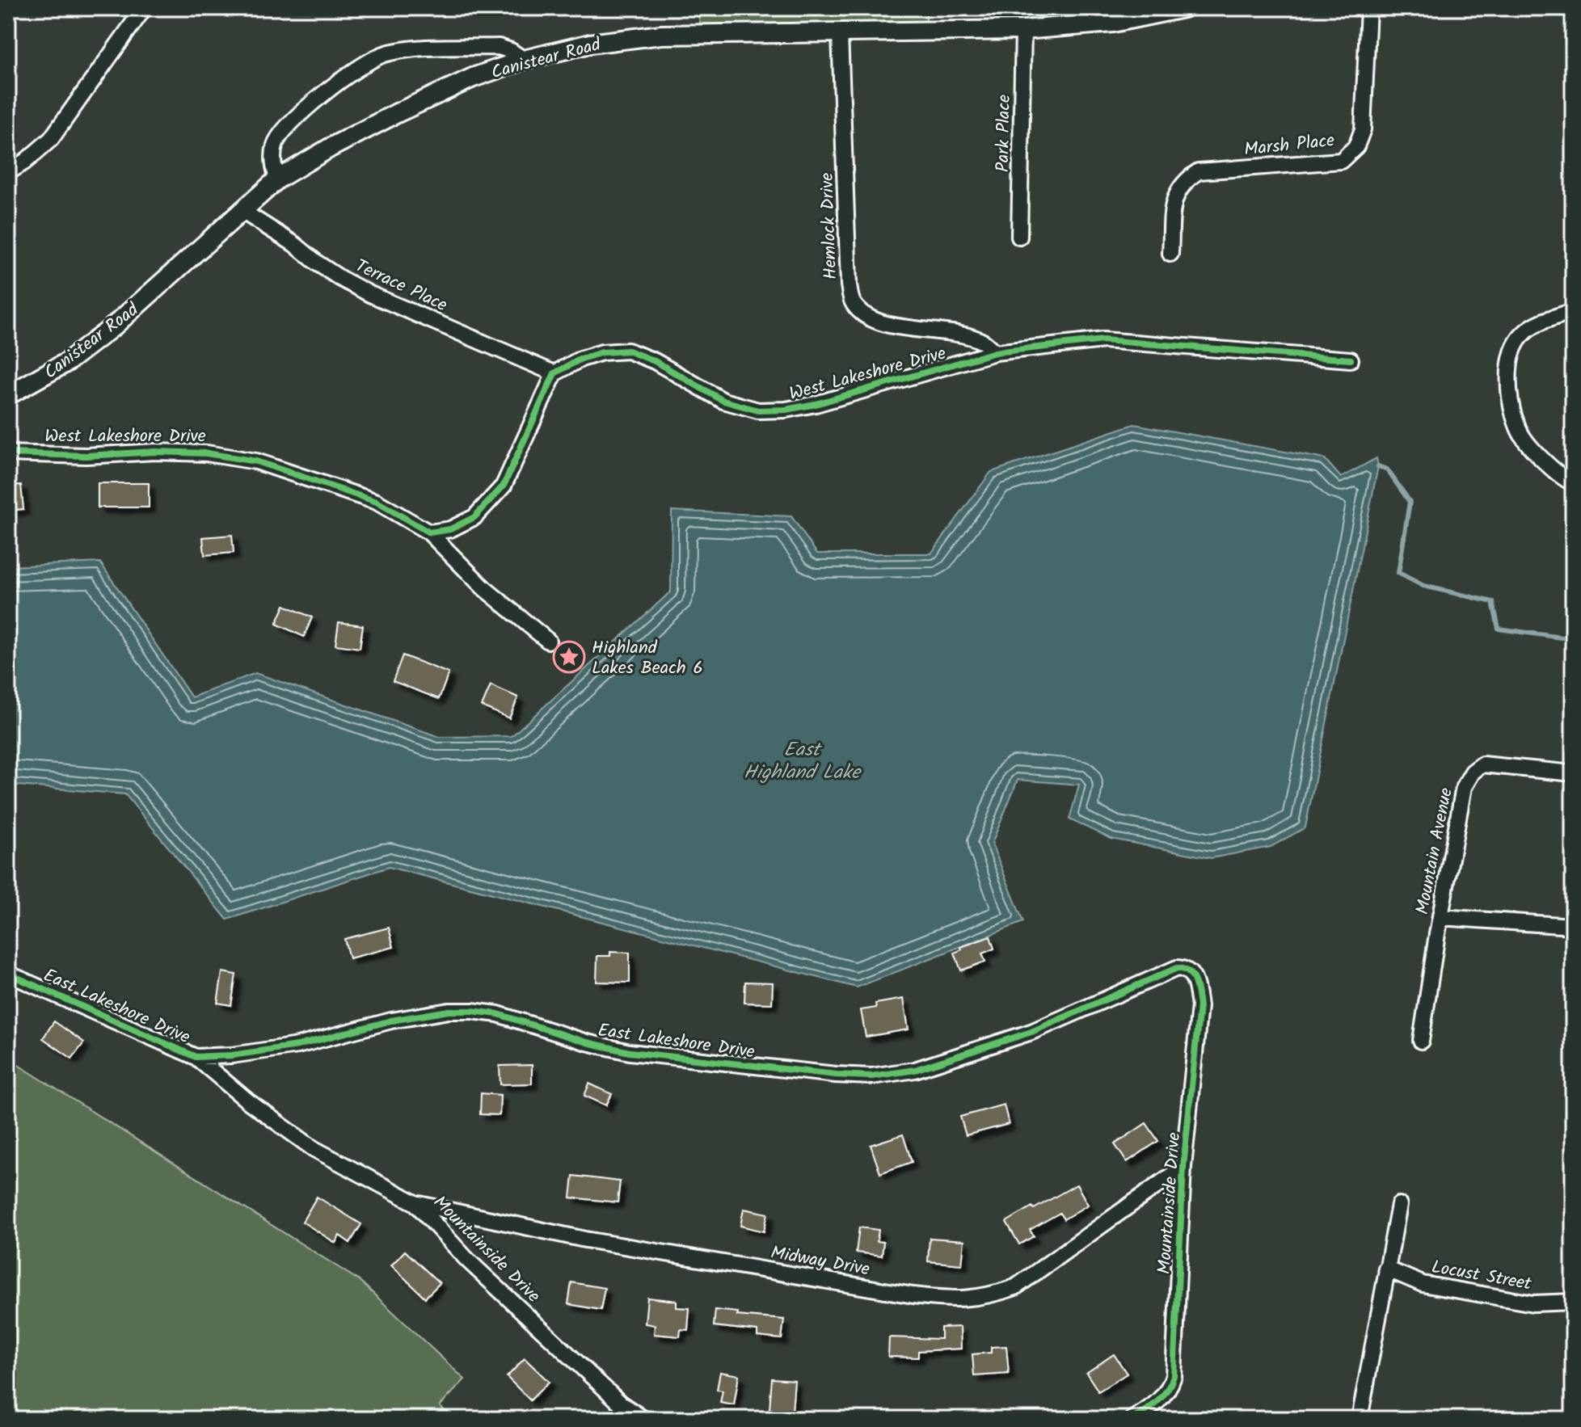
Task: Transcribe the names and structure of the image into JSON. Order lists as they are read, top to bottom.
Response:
{
  "streets": {
    "street": [
      "Canistear Road",
      "Park Place",
      "Marsh Place",
      "Hemlock Drive",
      "Terrace Place",
      "West Lakeshore Drive",
      "Mountain Avenue",
      "East Lakeshore Drive",
      "Mountainside Drive",
      "Midway Drive",
      "Locust Street"
    ]
  },
  "crossings": [
    ["Canistear Road", "Park Place"],
    ["Canistear Road", "Hemlock Drive"],
    ["Canistear Road", "Terrace Place"],
    ["Hemlock Drive", "West Lakeshore Drive"],
    ["Terrace Place", "West Lakeshore Drive"],
    ["East Lakeshore Drive", "Mountainside Drive"],
    ["Mountainside Drive", "Midway Drive"]
  ],
  "water": ["East Highland Lake"],
  "places": {
    "place": ["Highland Lakes Beach 6"]
  }
}
